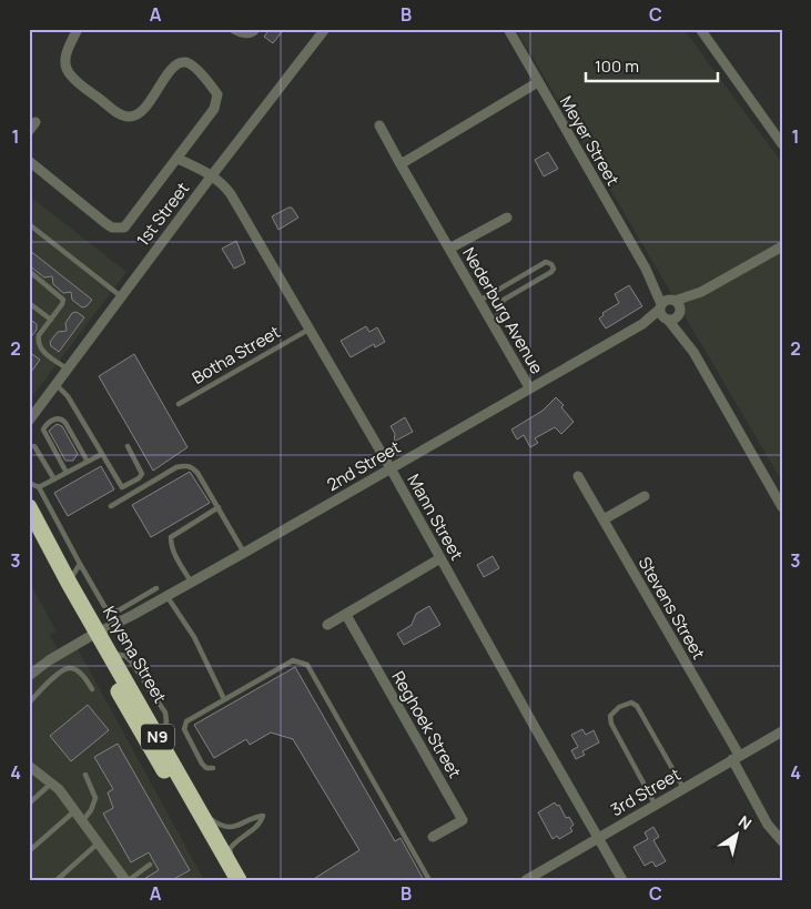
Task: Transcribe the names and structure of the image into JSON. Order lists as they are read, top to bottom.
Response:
{
  "streets": {
    "highway": ["Knysna Street", "N9"],
    "street": [
      "Meyer Street",
      "1st Street",
      "Nederburg Avenue",
      "2nd Street",
      "Mann Street",
      "Stevens Street",
      "Reghoek Street",
      "3rd Street"
    ],
    "lane": ["Botha Street"]
  },
  "crossings": [
    ["Meyer Street", "2nd Street"],
    ["1st Street", "Mann Street"],
    ["Nederburg Avenue", "2nd Street"],
    ["Botha Street", "Mann Street"],
    ["2nd Street", "Mann Street"],
    ["2nd Street", "Knysna Street"],
    ["Mann Street", "3rd Street"],
    ["Stevens Street", "3rd Street"]
  ],
  "scale_bar": "100 m",
  "north": "top right",
  "grid": {
    "columns": ["A", "B", "C"],
    "rows": [
      "1",
      "2",
      "3",
      "4"
    ]
  }
}
